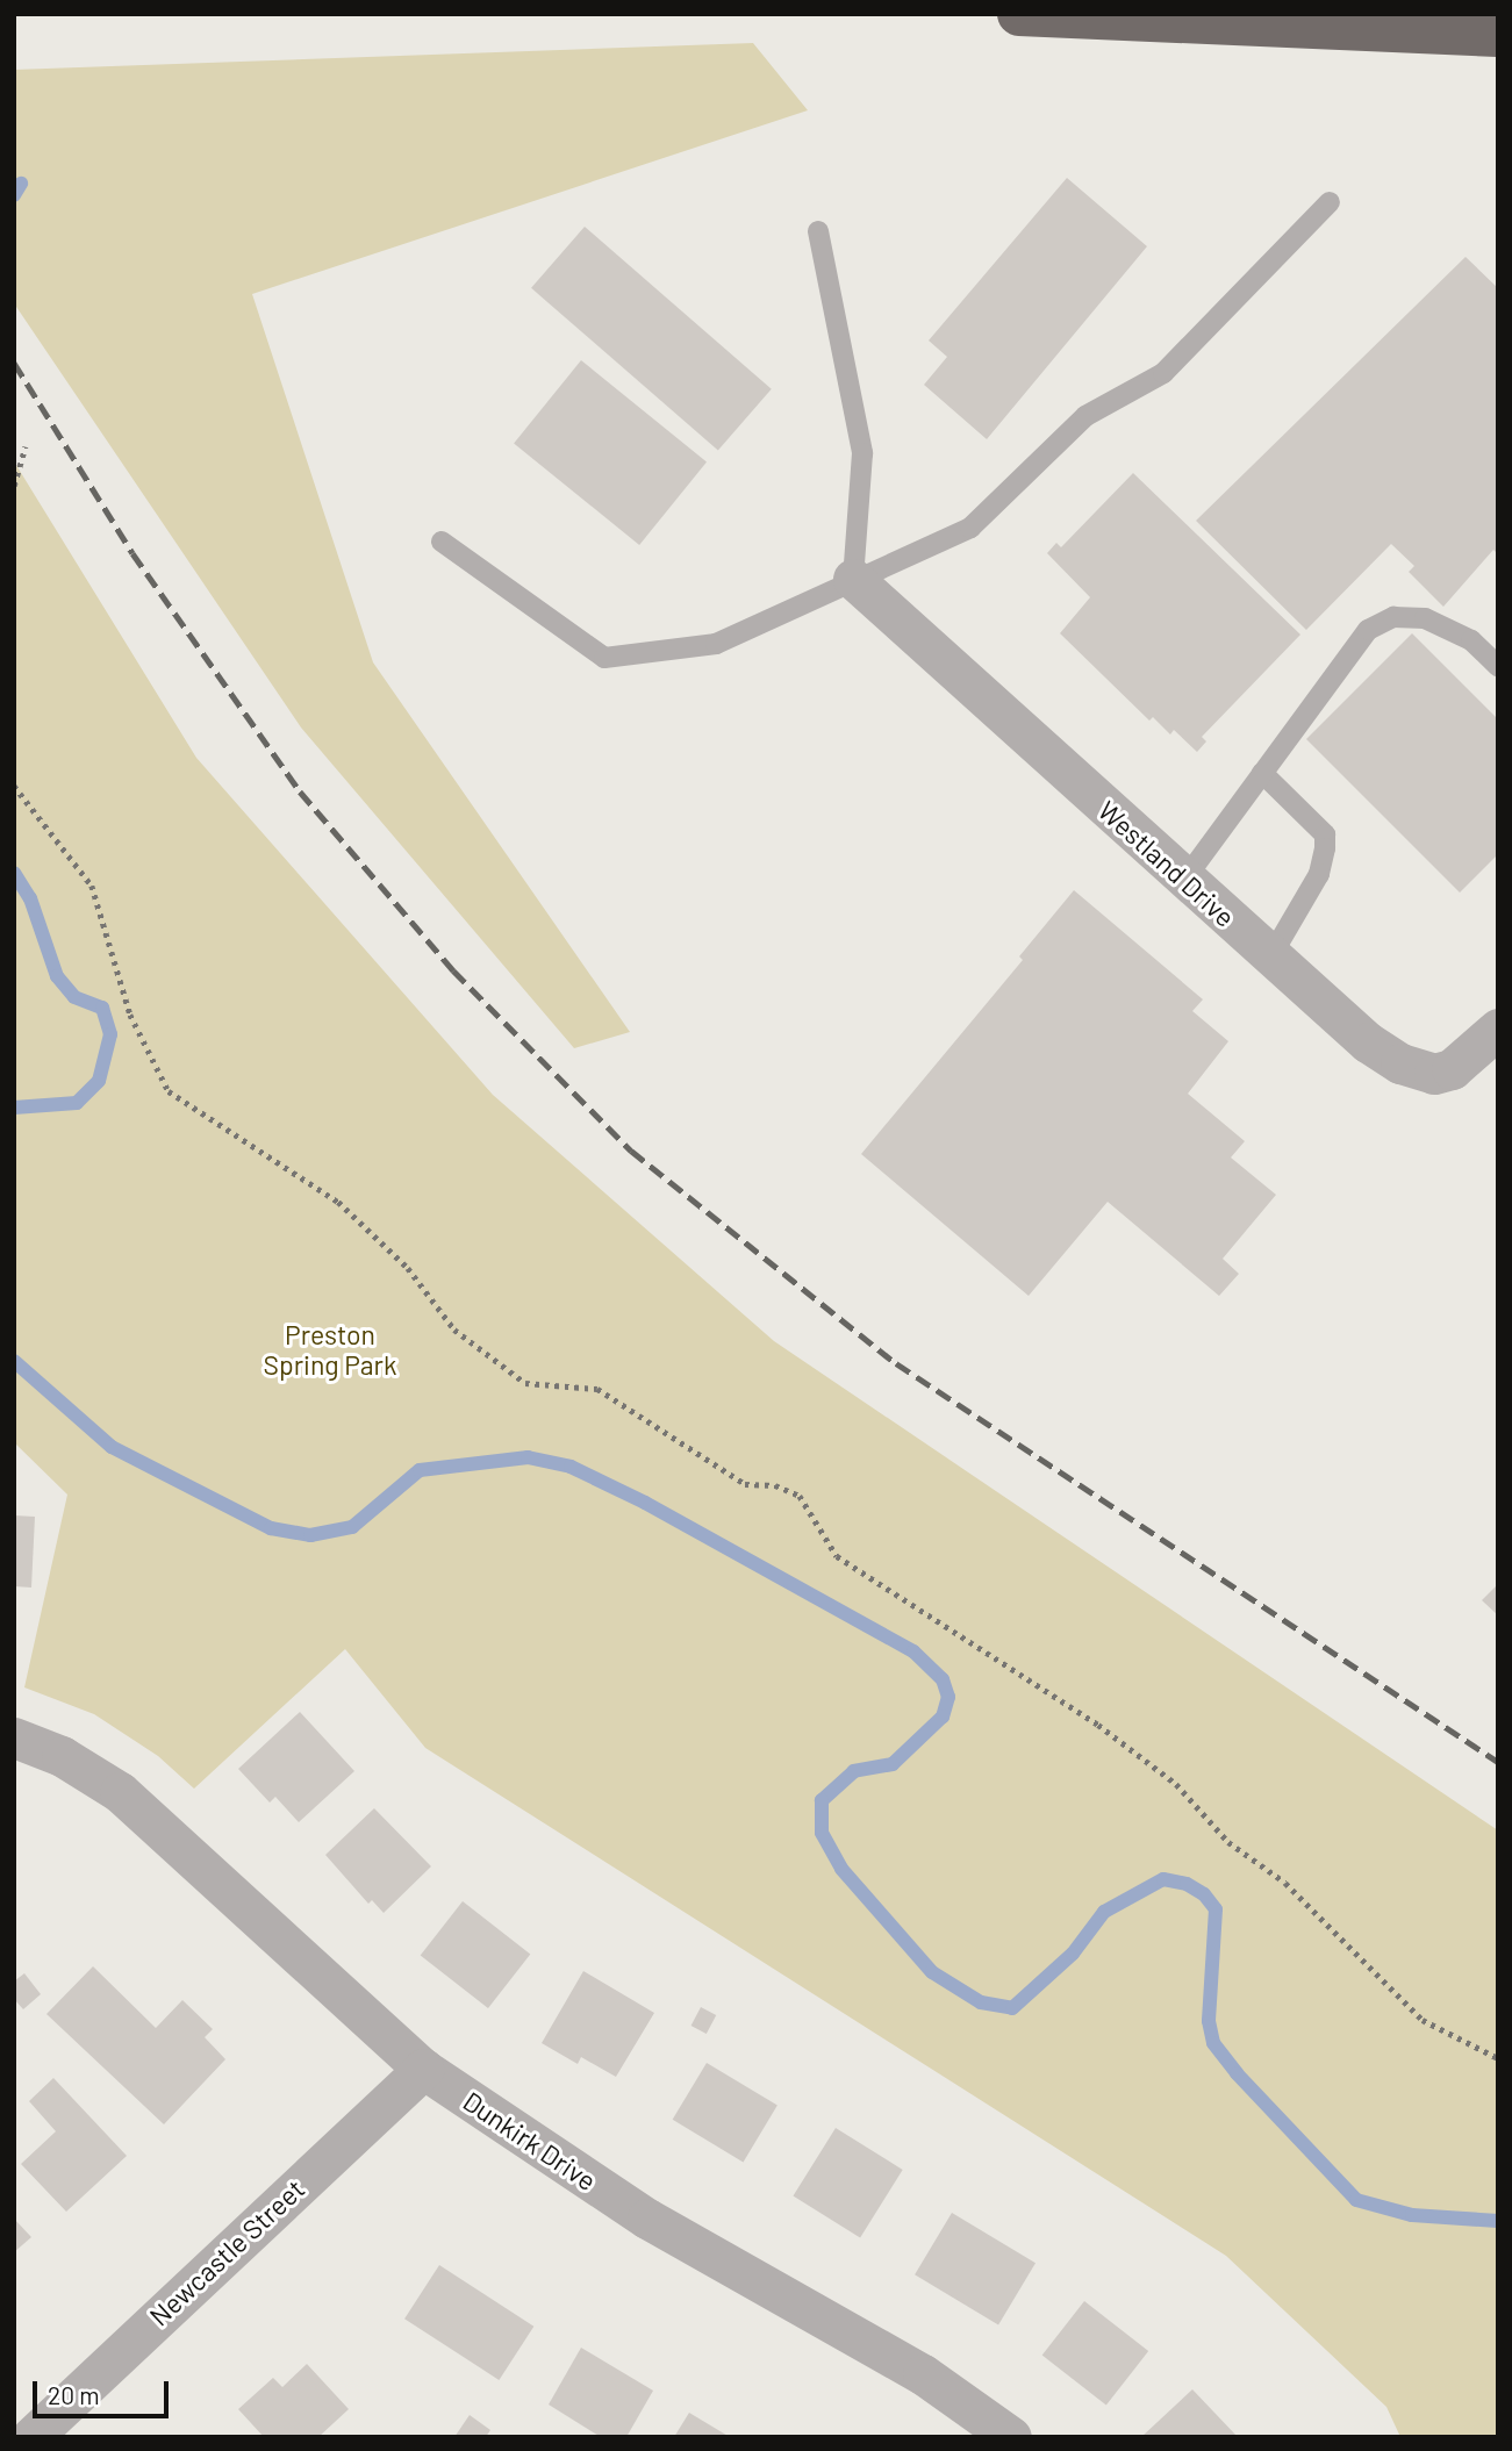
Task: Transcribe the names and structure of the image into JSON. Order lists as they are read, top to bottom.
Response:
{
  "streets": {
    "street": ["Westland Drive", "Dunkirk Drive", "Newcastle Street"]
  },
  "crossings": [
    ["Dunkirk Drive", "Newcastle Street"]
  ],
  "parks": ["Preston Spring Park"],
  "scale_bar": "20 m"
}
